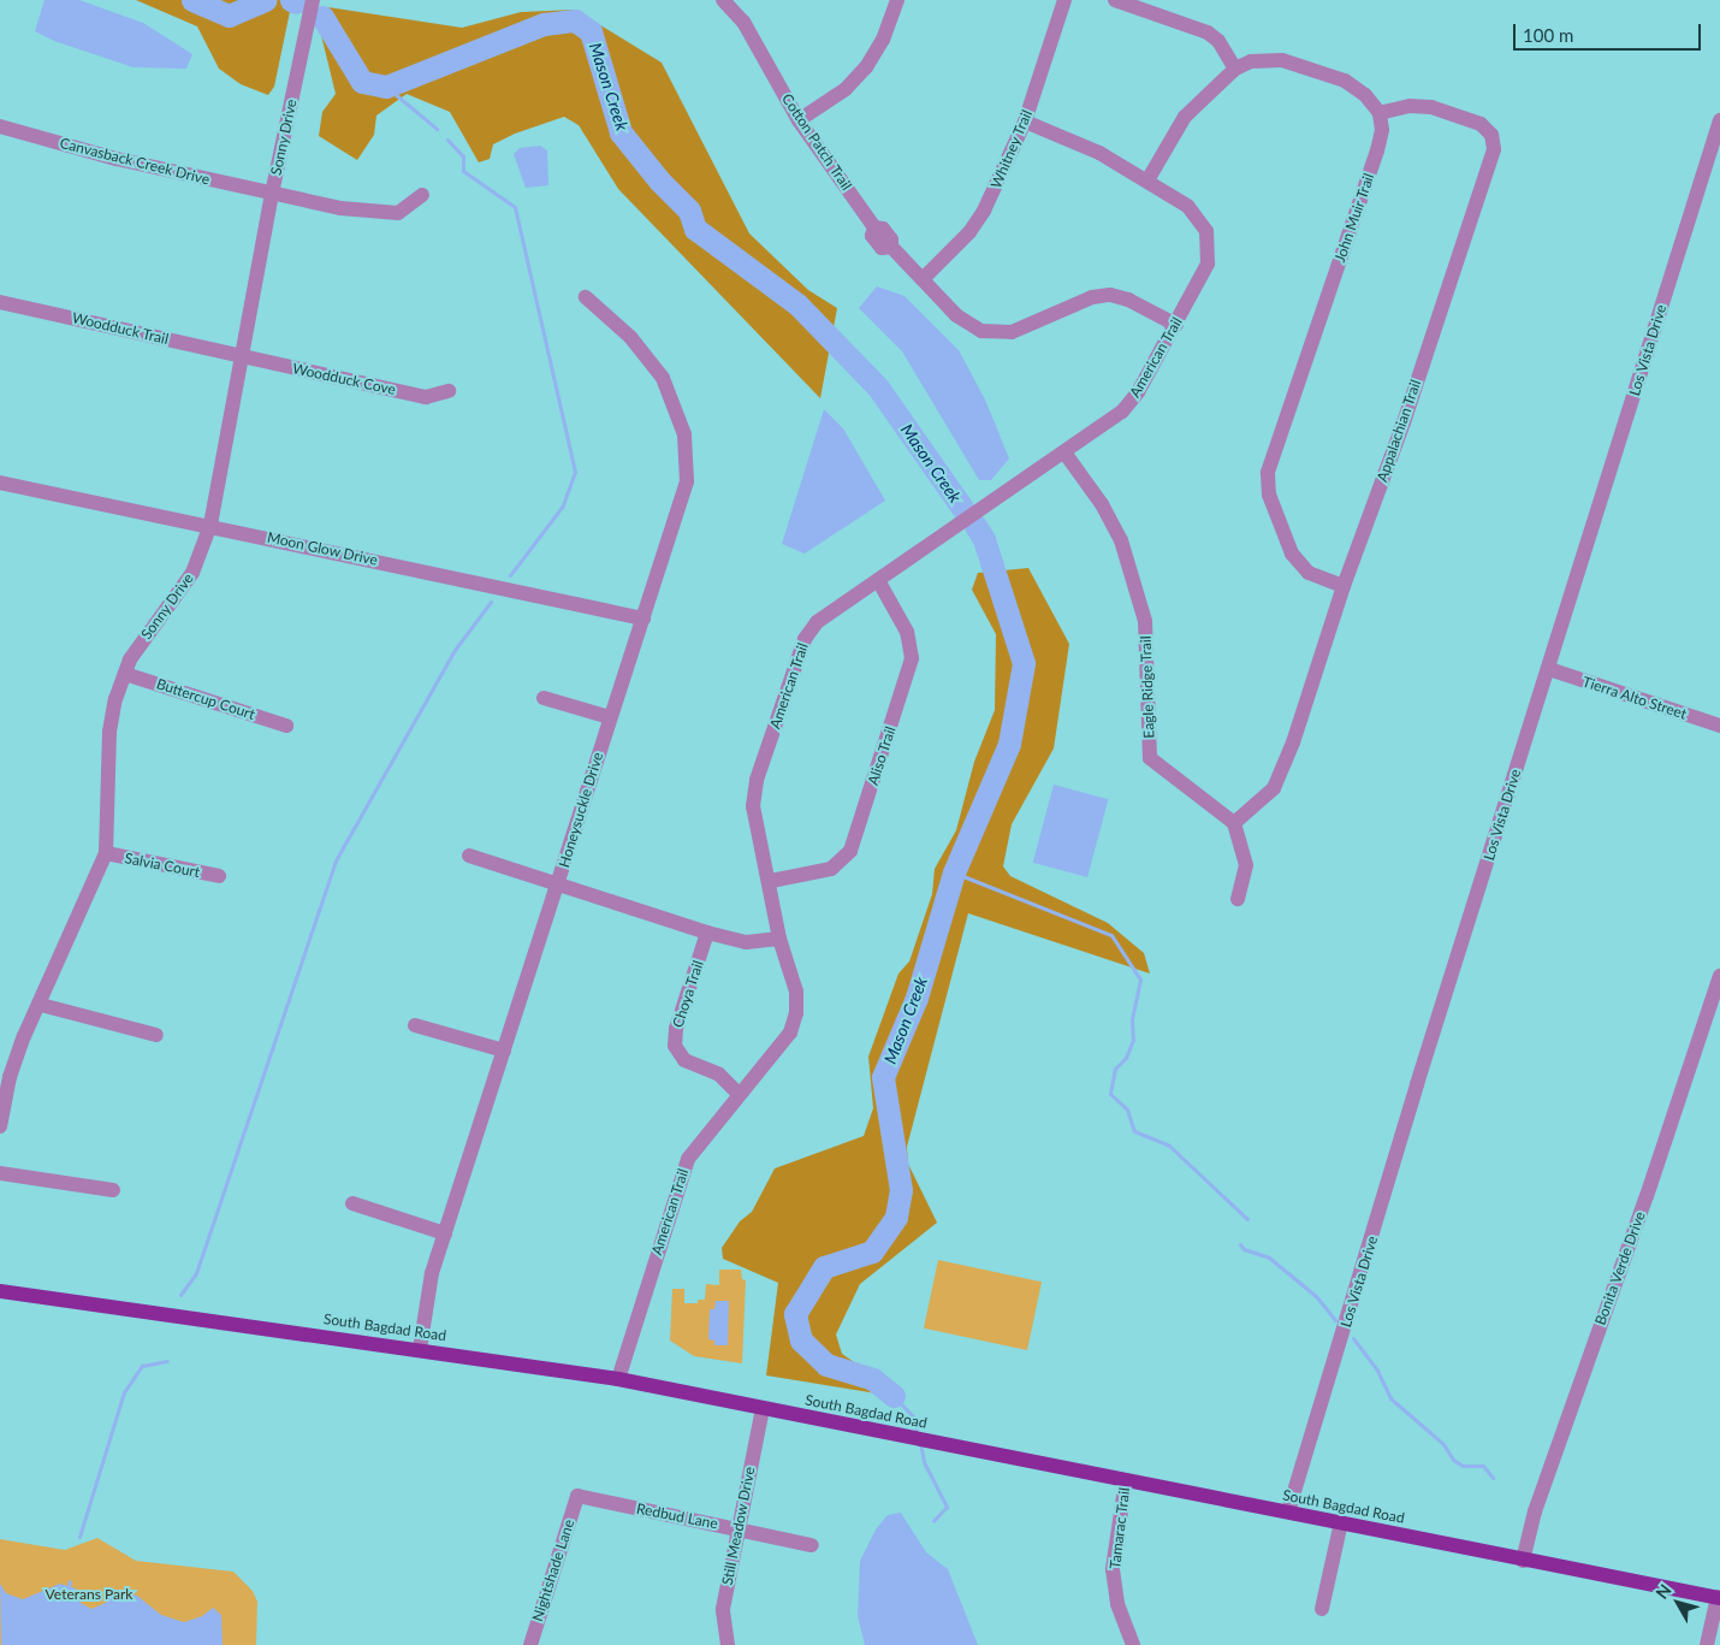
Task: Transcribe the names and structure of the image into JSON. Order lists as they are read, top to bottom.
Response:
{
  "streets": {
    "main road": ["South Bagdad Road"],
    "street": [
      "Sonny Drive",
      "Cotton Patch Trail",
      "Whitney Trail",
      "Canvasback Creek Drive",
      "John Muir Trail",
      "Woodduck Trail",
      "Los Vista Drive",
      "American Trail",
      "Woodduck Cove",
      "Appalachian Trail",
      "Moon Glow Drive",
      "Eagle Ridge Trail",
      "Tierra Alto Street",
      "Buttercup Court",
      "Aliso Trail",
      "Honeysuckle Drive",
      "Salvia Court",
      "Choya Trail",
      "Bonita Verde Drive",
      "Redbud Lane",
      "Still Meadow Drive",
      "Tamarac Trail",
      "Nightshade Lane"
    ]
  },
  "crossings": [
    ["Sonny Drive", "Canvasback Creek Drive"],
    ["Sonny Drive", "Woodduck Trail"],
    ["Sonny Drive", "Woodduck Cove"],
    ["Sonny Drive", "Moon Glow Drive"],
    ["Sonny Drive", "Buttercup Court"],
    ["Sonny Drive", "Salvia Court"],
    ["Cotton Patch Trail", "Whitney Trail"],
    ["Whitney Trail", "American Trail"],
    ["John Muir Trail", "Appalachian Trail"],
    ["Woodduck Trail", "Woodduck Cove"],
    ["Los Vista Drive", "Tierra Alto Street"],
    ["Los Vista Drive", "South Bagdad Road"],
    ["American Trail", "Eagle Ridge Trail"],
    ["American Trail", "Aliso Trail"],
    ["American Trail", "Choya Trail"],
    ["American Trail", "South Bagdad Road"],
    ["Appalachian Trail", "Eagle Ridge Trail"],
    ["Moon Glow Drive", "Honeysuckle Drive"],
    ["Honeysuckle Drive", "South Bagdad Road"],
    ["Bonita Verde Drive", "South Bagdad Road"],
    ["South Bagdad Road", "Still Meadow Drive"],
    ["South Bagdad Road", "Tamarac Trail"],
    ["Redbud Lane", "Still Meadow Drive"],
    ["Redbud Lane", "Nightshade Lane"]
  ],
  "water": ["Mason Creek"],
  "parks": ["Veterans Park"],
  "scale_bar": "100 m",
  "north": "top left"
}
